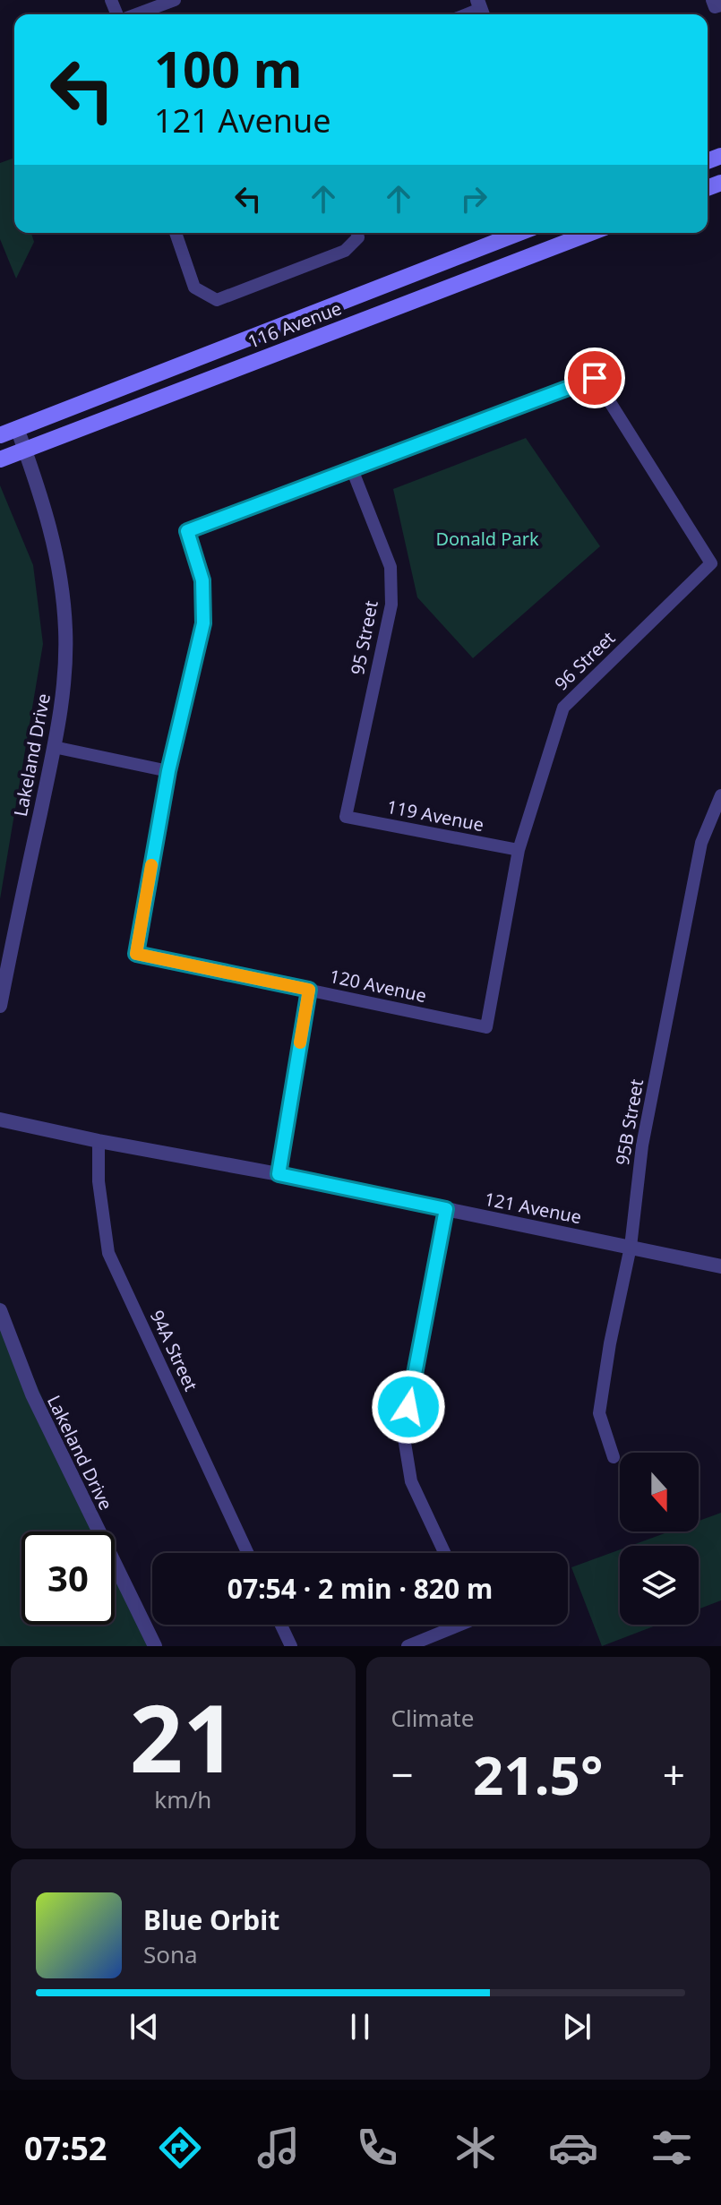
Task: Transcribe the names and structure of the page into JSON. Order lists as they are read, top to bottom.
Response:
{
  "streets": {
    "main road": ["116 Avenue"],
    "street": [
      "95 Street",
      "96 Street",
      "Lakeland Drive",
      "119 Avenue",
      "120 Avenue",
      "95B Street",
      "121 Avenue",
      "94A Street"
    ]
  },
  "crossings": [
    ["116 Avenue", "Lakeland Drive"],
    ["95 Street", "96 Street"],
    ["95 Street", "119 Avenue"],
    ["96 Street", "119 Avenue"],
    ["96 Street", "120 Avenue"],
    ["95B Street", "121 Avenue"],
    ["121 Avenue", "94A Street"]
  ],
  "parks": ["Donald Park"],
  "north": "bottom",
  "page": {
    "turn": ["100 m", "121 Avenue"],
    "limit": "30",
    "trip": "07:54 · 2 min · 820 m",
    "tile": [
      ["21", "km/h"],
      "Climate"
    ],
    "heat": ["−", "21.5°", "+"],
    "song": ["Blue Orbit", "Sona"],
    "tabs": "07:52"
  }
}
